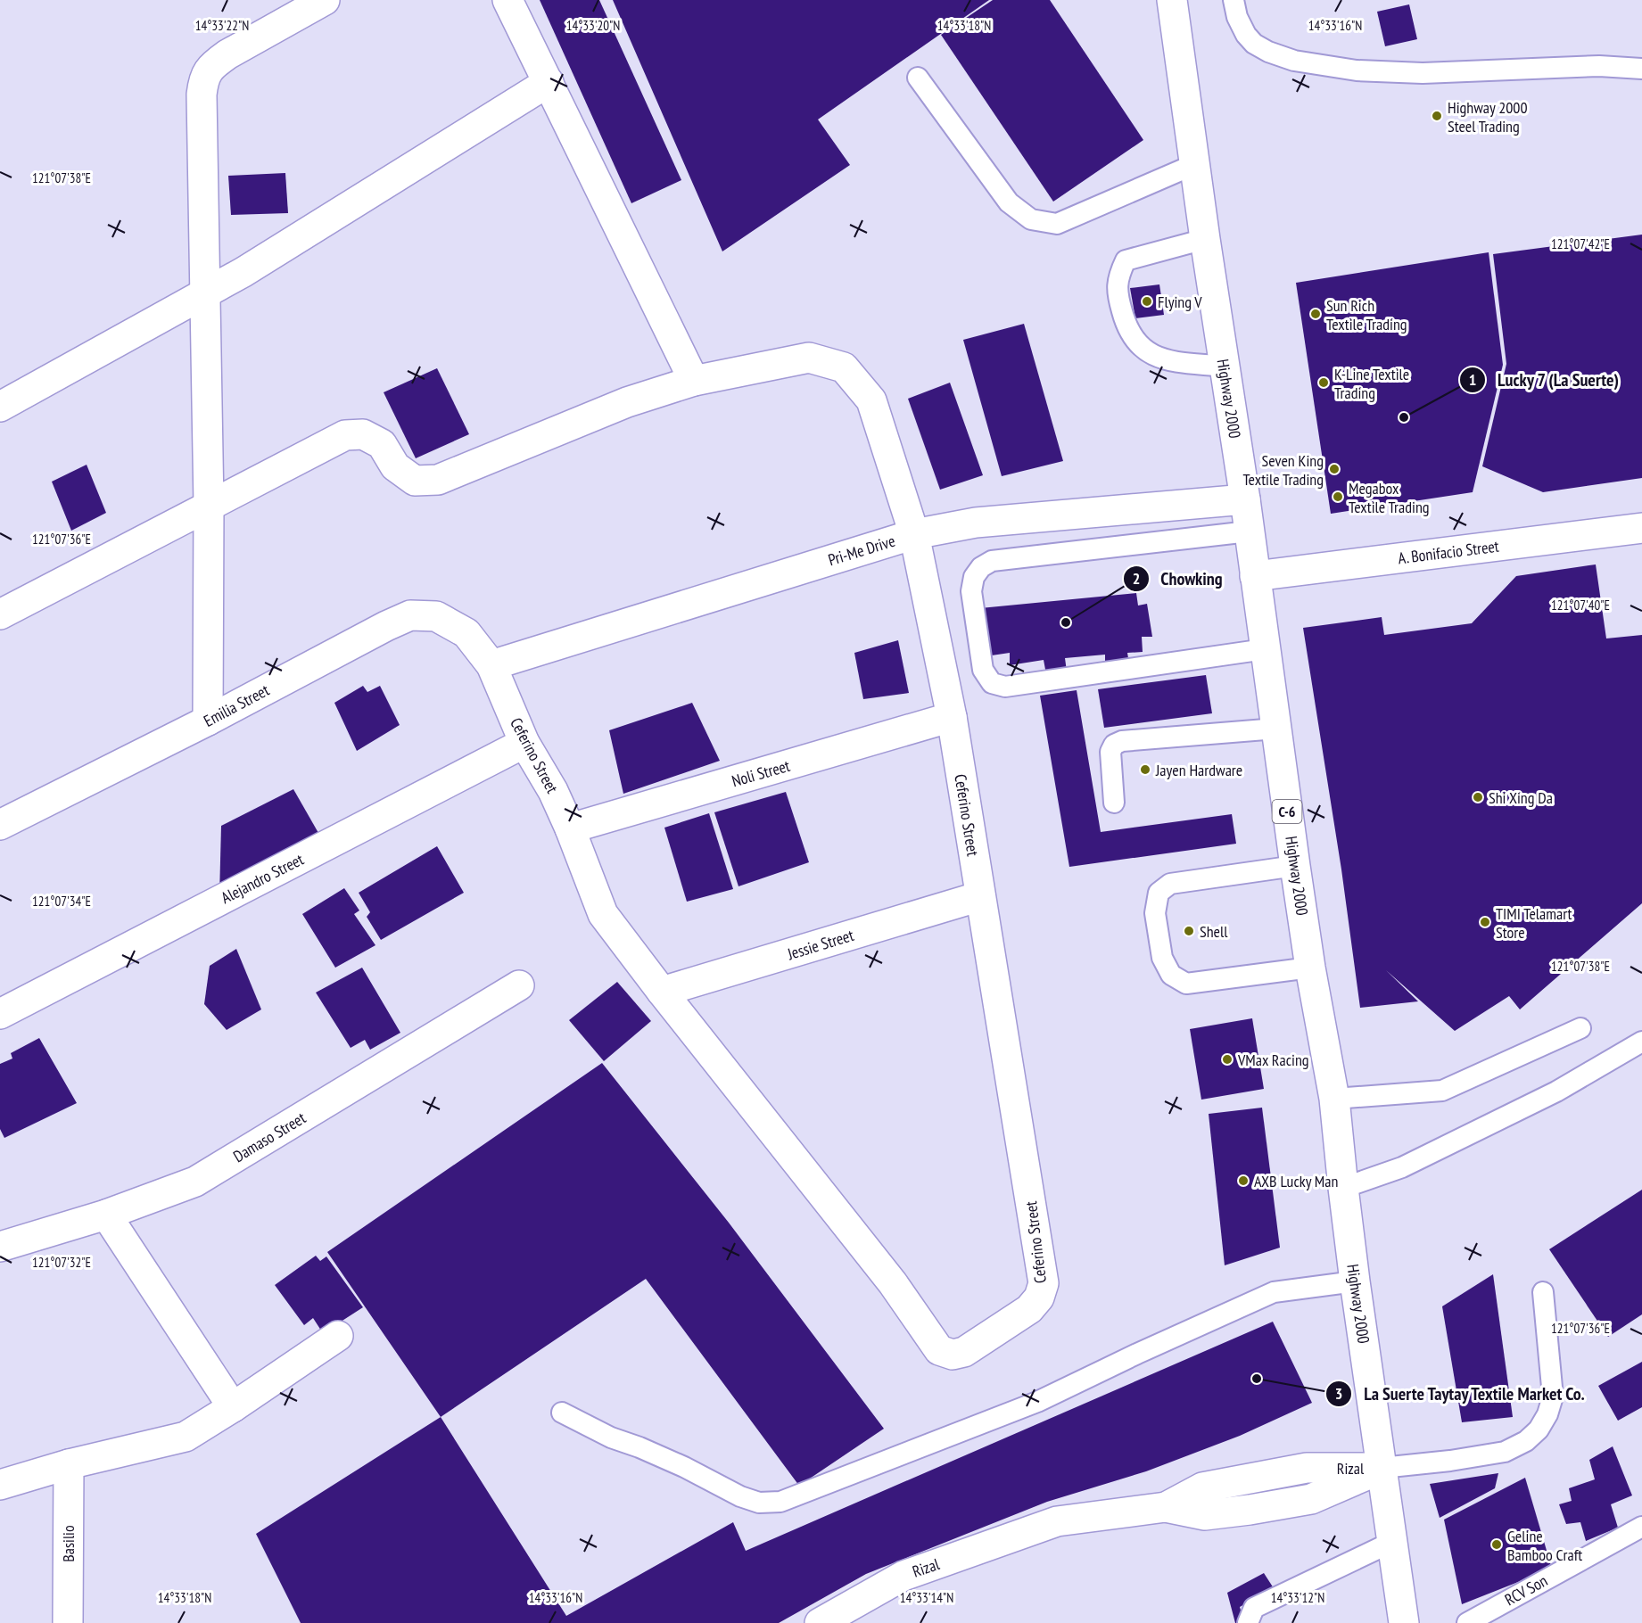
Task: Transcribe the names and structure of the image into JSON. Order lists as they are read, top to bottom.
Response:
{
  "streets": {
    "street": [
      "Highway 2000",
      "Pri-Me Drive",
      "A. Bonifacio Street",
      "Emilia Street",
      "Ceferino Street",
      "Noli Street",
      "C-6",
      "Alejandro Street",
      "Jessie Street",
      "Damaso Street",
      "Rizal",
      "Basilio"
    ],
    "lane": ["RCV Son"]
  },
  "crossings": [
    ["Highway 2000", "Pri-Me Drive"],
    ["Highway 2000", "A. Bonifacio Street"],
    ["Highway 2000", "Rizal"],
    ["Pri-Me Drive", "Emilia Street"],
    ["Pri-Me Drive", "Ceferino Street"],
    ["Emilia Street", "Ceferino Street"],
    ["Ceferino Street", "Noli Street"],
    ["Ceferino Street", "Alejandro Street"],
    ["Ceferino Street", "Jessie Street"]
  ],
  "places": [
    "Highway 2000 Steel Trading",
    "Flying V",
    "Sun Rich Textile Trading",
    "K-Line Textile Trading",
    "Lucky 7 (La Suerte)",
    "Seven King Textile Trading",
    "Megabox Textile Trading",
    "Chowking",
    "Jayen Hardware",
    "Shi Xing Da",
    "TIMI Telamart Store",
    "Shell",
    "VMax Racing",
    "AXB Lucky Man",
    "La Suerte Taytay Textile Market Co.",
    "Geline Bamboo Craft"
  ],
  "coordinates": [
    "14°33'22\"N",
    "14°33'20\"N",
    "14°33'18\"N",
    "14°33'16\"N",
    "121°07'38\"E",
    "121°07'42\"E",
    "121°07'36\"E",
    "121°07'40\"E",
    "121°07'34\"E",
    "121°07'32\"E",
    "14°33'14\"N",
    "14°33'12\"N"
  ]
}
